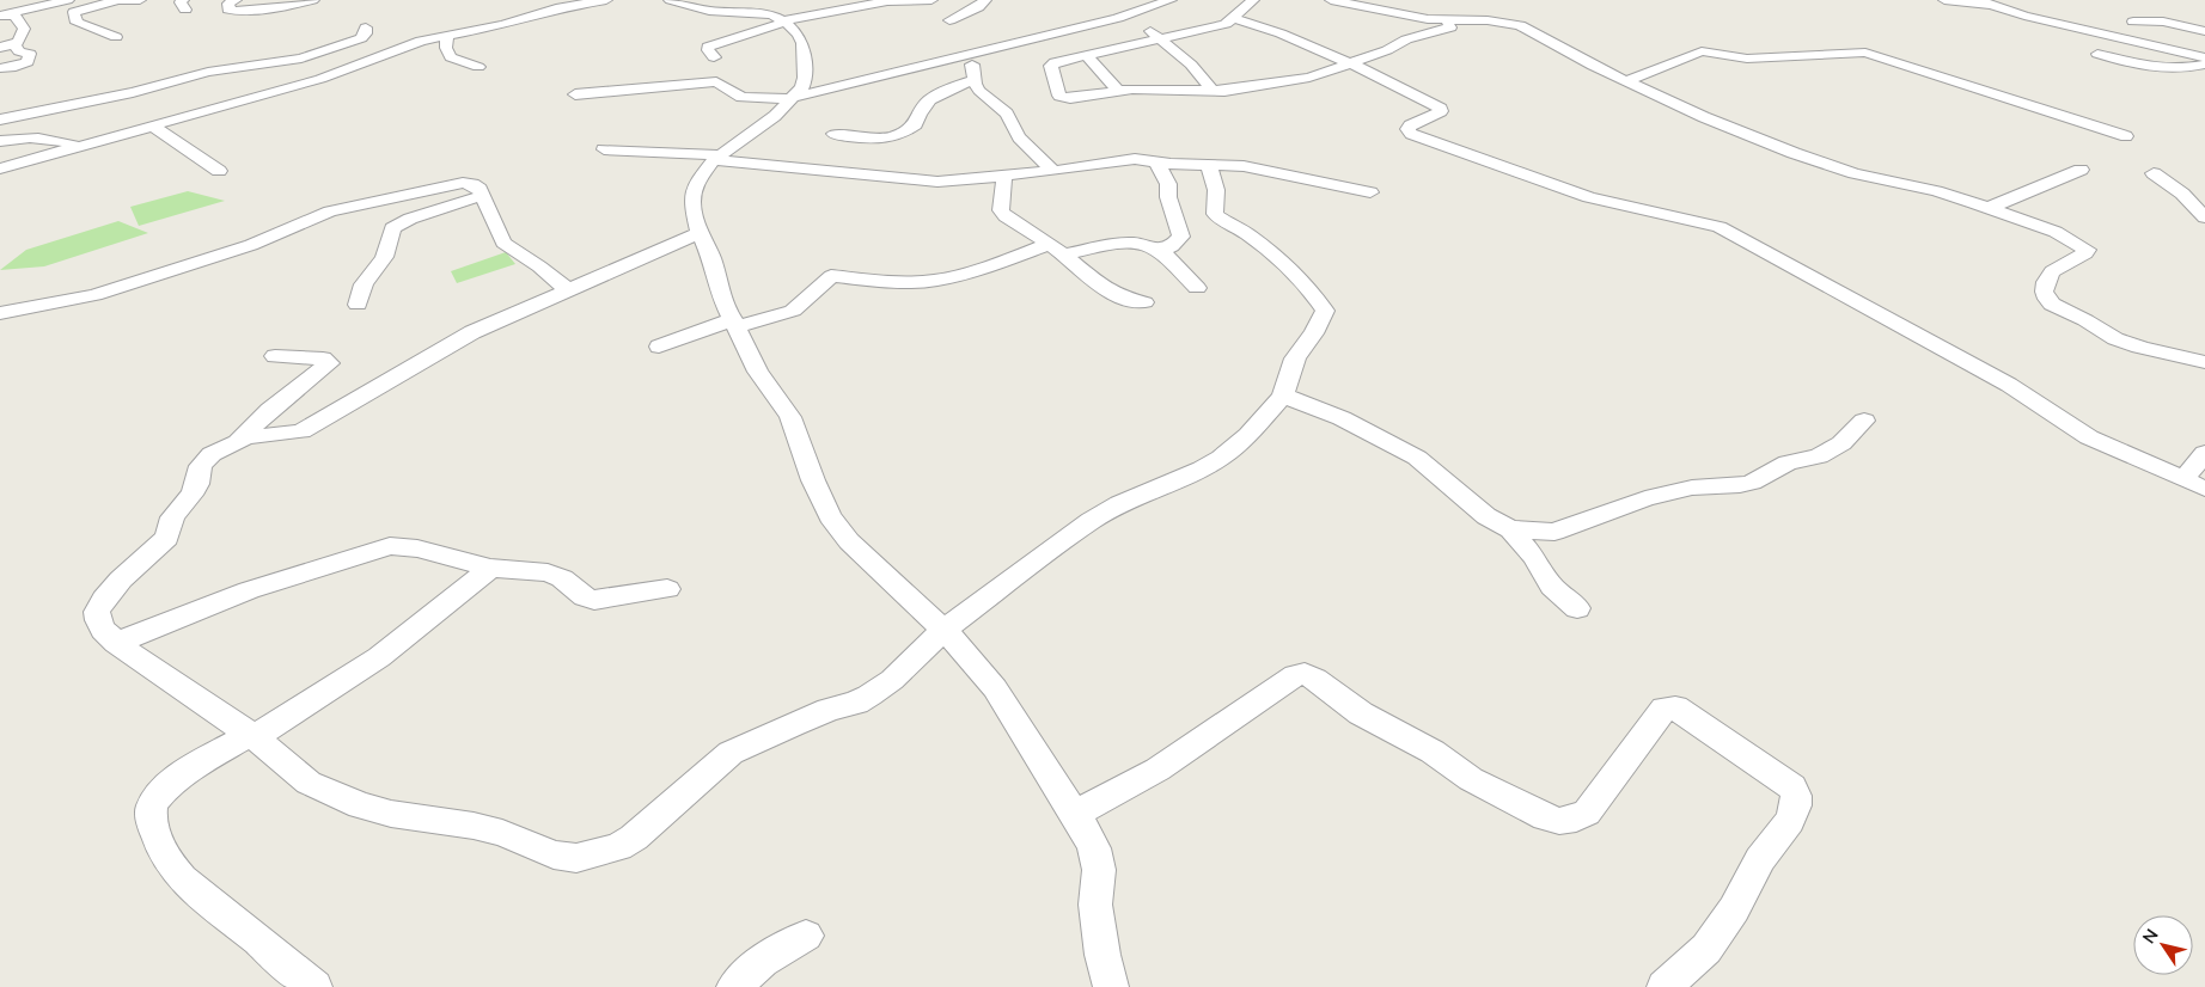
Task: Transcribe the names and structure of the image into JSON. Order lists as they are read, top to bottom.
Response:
{
  "north": "top left"
}
